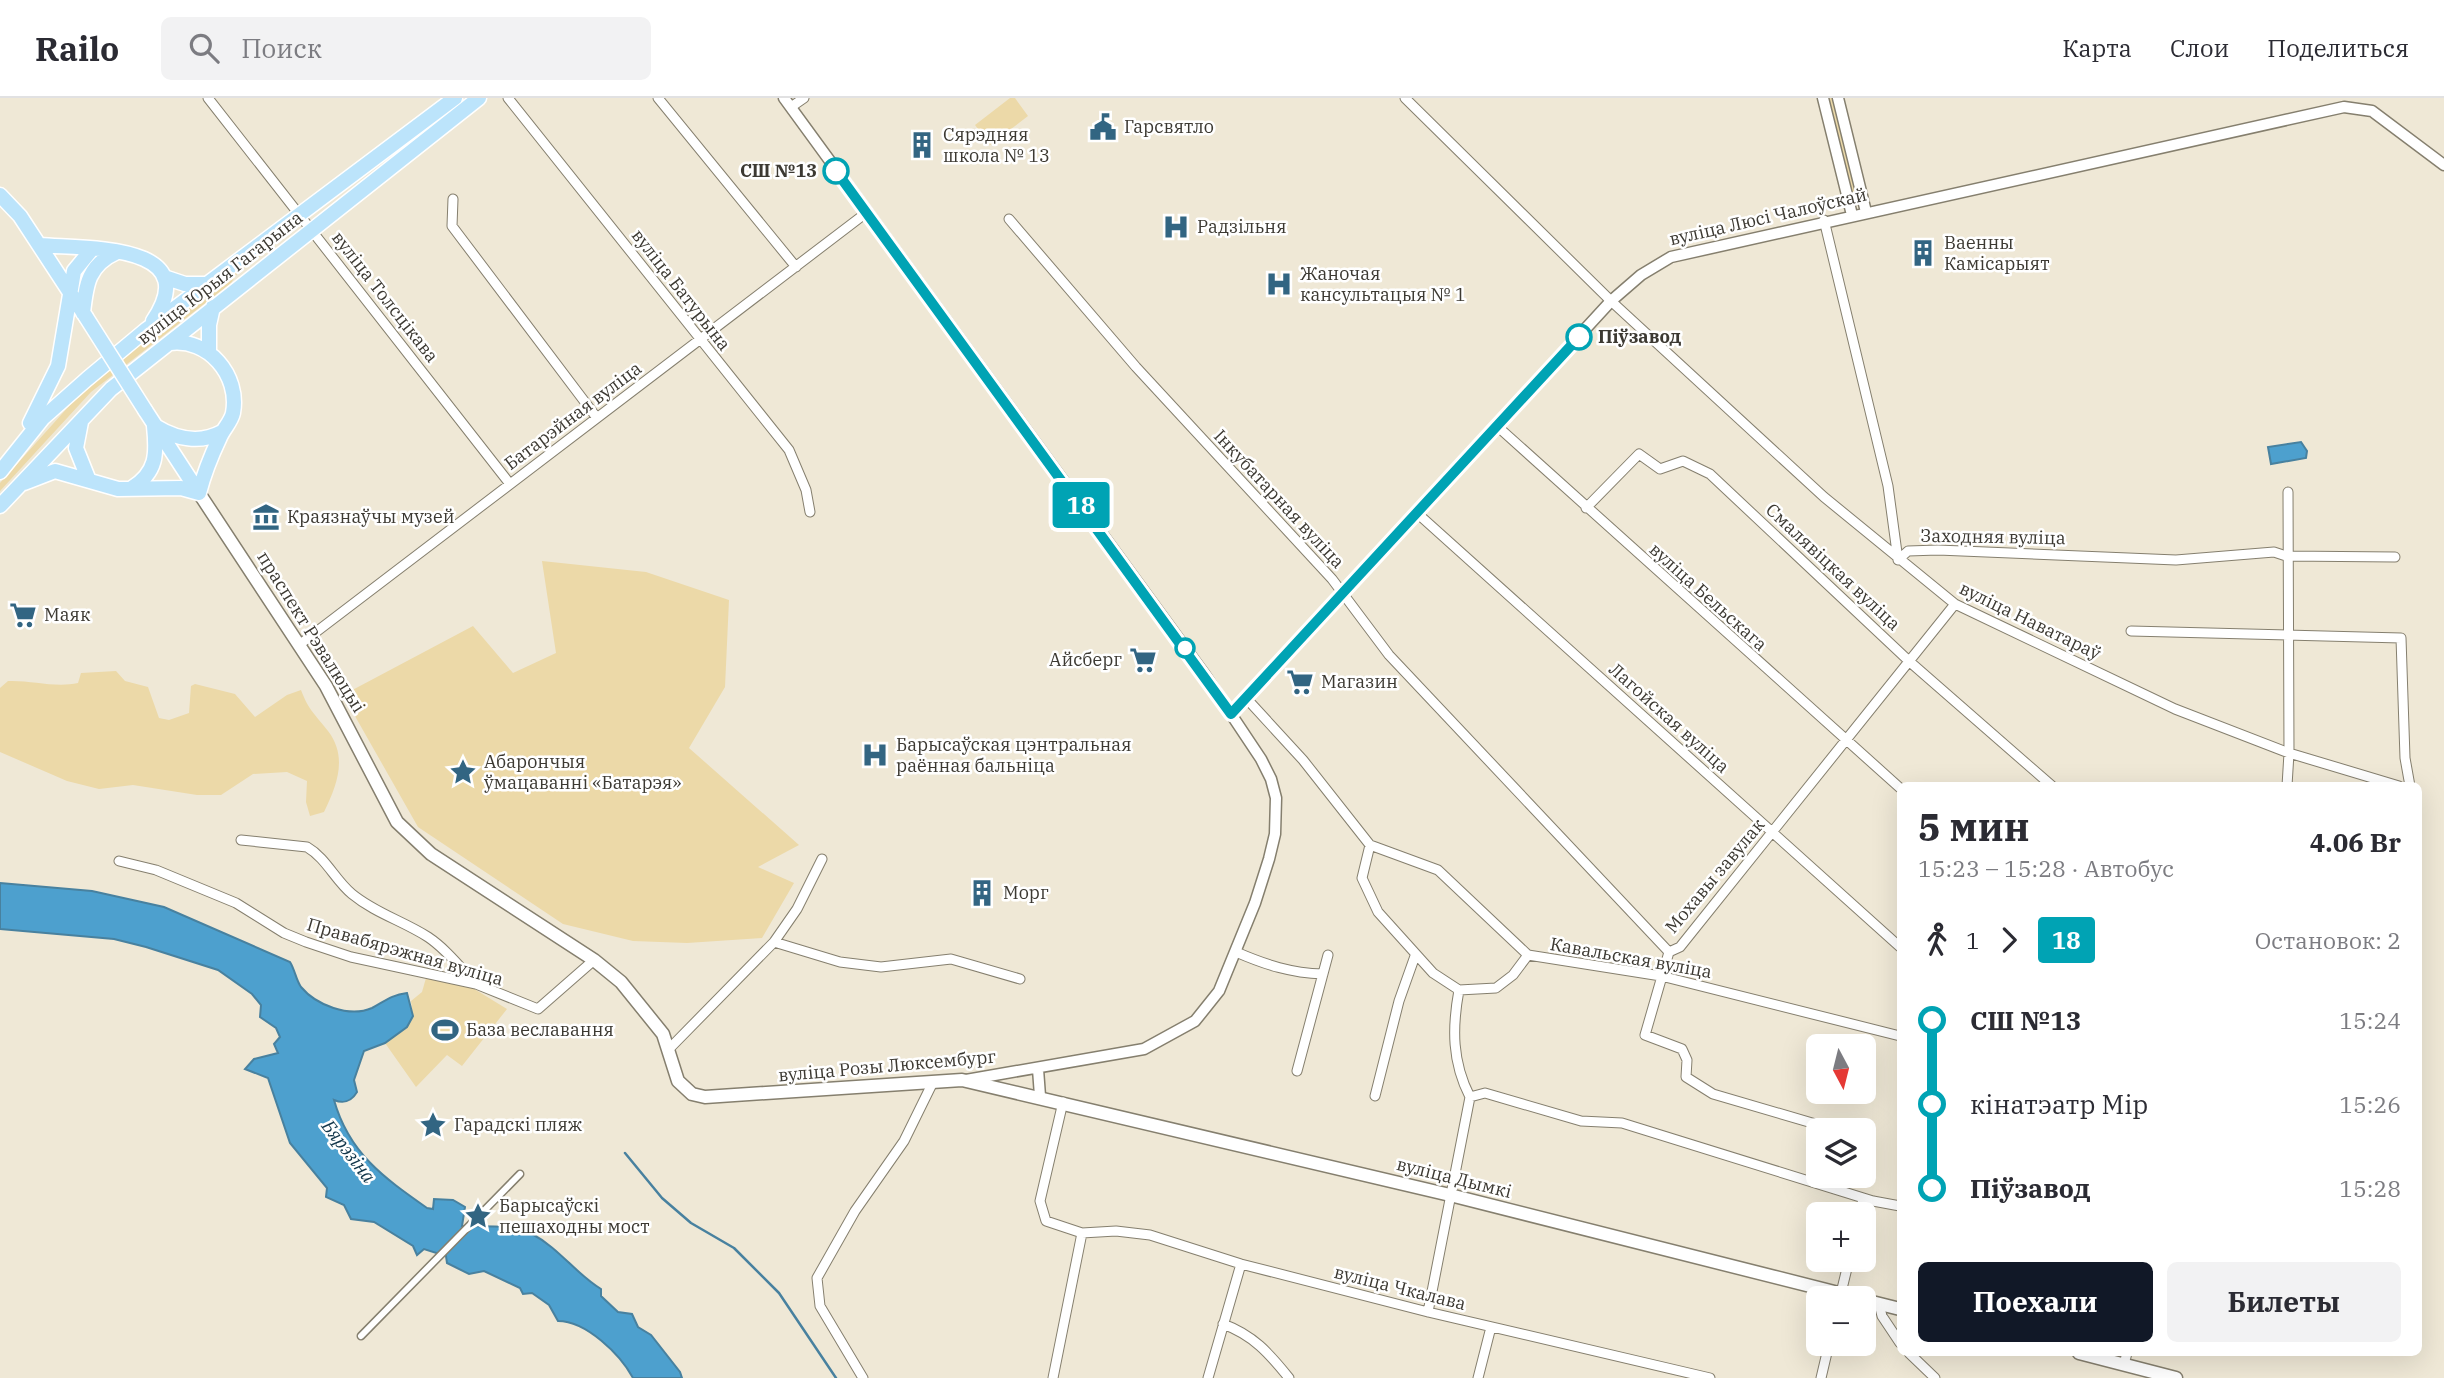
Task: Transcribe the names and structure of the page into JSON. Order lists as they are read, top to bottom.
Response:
{
  "streets": {
    "main road": [
      "вуліца Юрыя Гагарына",
      "праспект Рэвалюцыі",
      "вуліца Розы Люксембург",
      "вуліца Дымкі"
    ],
    "street": [
      "вуліца Люсі Чалоўскай",
      "вуліца Батурына",
      "вуліца Толсцікава",
      "Батарэйная вуліца",
      "Інкубатарная вуліца",
      "Заходняя вуліца",
      "Смалявіцкая вуліца",
      "вуліца Бельскага",
      "вуліца Наватараў",
      "Лагойская вуліца",
      "Мохавы завулак",
      "Правабярэжная вуліца",
      "Кавальская вуліца",
      "вуліца Чкалава"
    ]
  },
  "crossings": [
    ["вуліца Люсі Чалоўскай", "Інкубатарная вуліца"],
    ["вуліца Люсі Чалоўскай", "Заходняя вуліца"],
    ["вуліца Люсі Чалоўскай", "вуліца Бельскага"],
    ["вуліца Люсі Чалоўскай", "вуліца Наватараў"],
    ["вуліца Люсі Чалоўскай", "Лагойская вуліца"],
    ["вуліца Люсі Чалоўскай", "вуліца Розы Люксембург"],
    ["вуліца Юрыя Гагарына", "вуліца Толсцікава"],
    ["вуліца Батурына", "Батарэйная вуліца"],
    ["вуліца Толсцікава", "Батарэйная вуліца"],
    ["Батарэйная вуліца", "праспект Рэвалюцыі"],
    ["Батарэйная вуліца", "вуліца Розы Люксембург"],
    ["Інкубатарная вуліца", "Мохавы завулак"],
    ["Заходняя вуліца", "вуліца Наватараў"],
    ["Смалявіцкая вуліца", "вуліца Бельскага"],
    ["Смалявіцкая вуліца", "Мохавы завулак"],
    ["вуліца Бельскага", "Мохавы завулак"],
    ["вуліца Наватараў", "Мохавы завулак"],
    ["праспект Рэвалюцыі", "Правабярэжная вуліца"],
    ["праспект Рэвалюцыі", "вуліца Розы Люксембург"],
    ["Лагойская вуліца", "Мохавы завулак"],
    ["Мохавы завулак", "Кавальская вуліца"],
    ["вуліца Розы Люксембург", "вуліца Дымкі"]
  ],
  "water": ["Бярэзіна"],
  "places": {
    "public building": ["Гарсвятло"],
    "building": ["Сярэдняя школа № 13", "Ваенны Камісарыят", "Морг"],
    "other": ["СШ №13", "Піўзавод"],
    "hospital": ["Радзільня", "Жаночая кансультацыя № 1", "Барысаўская цэнтральная раённая бальніца"],
    "museum": ["Краязнаўчы музей"],
    "supermarket": ["Маяк", "Айсберг", "Магазин"],
    "place": ["Абарончыя ўмацаванні «Батарэя»", "Гарадскі пляж", "Барысаўскі пешаходны мост"],
    "sports": ["База веславання"]
  },
  "lines": ["bus line 18"],
  "north": "bottom",
  "page": {
    "header": "Railo",
    "search": "Поиск",
    "nav": ["Карта", "Слои", "Поделиться"],
    "on_map": "18",
    "heading": ["5 мин", "15:23 – 15:28 · Автобус", "4.06 Br"],
    "legs": ["1", "18", "Остановок: 2"],
    "list": [
      {
        "name": "СШ №13",
        "value": "15:24"
      },
      {
        "name": "кінатэатр Мір",
        "value": "15:26"
      },
      {
        "name": "Піўзавод",
        "value": "15:28"
      }
    ],
    "map_buttons": ["+", "−"],
    "buttons": ["Поехали", "Билеты"]
  }
}
